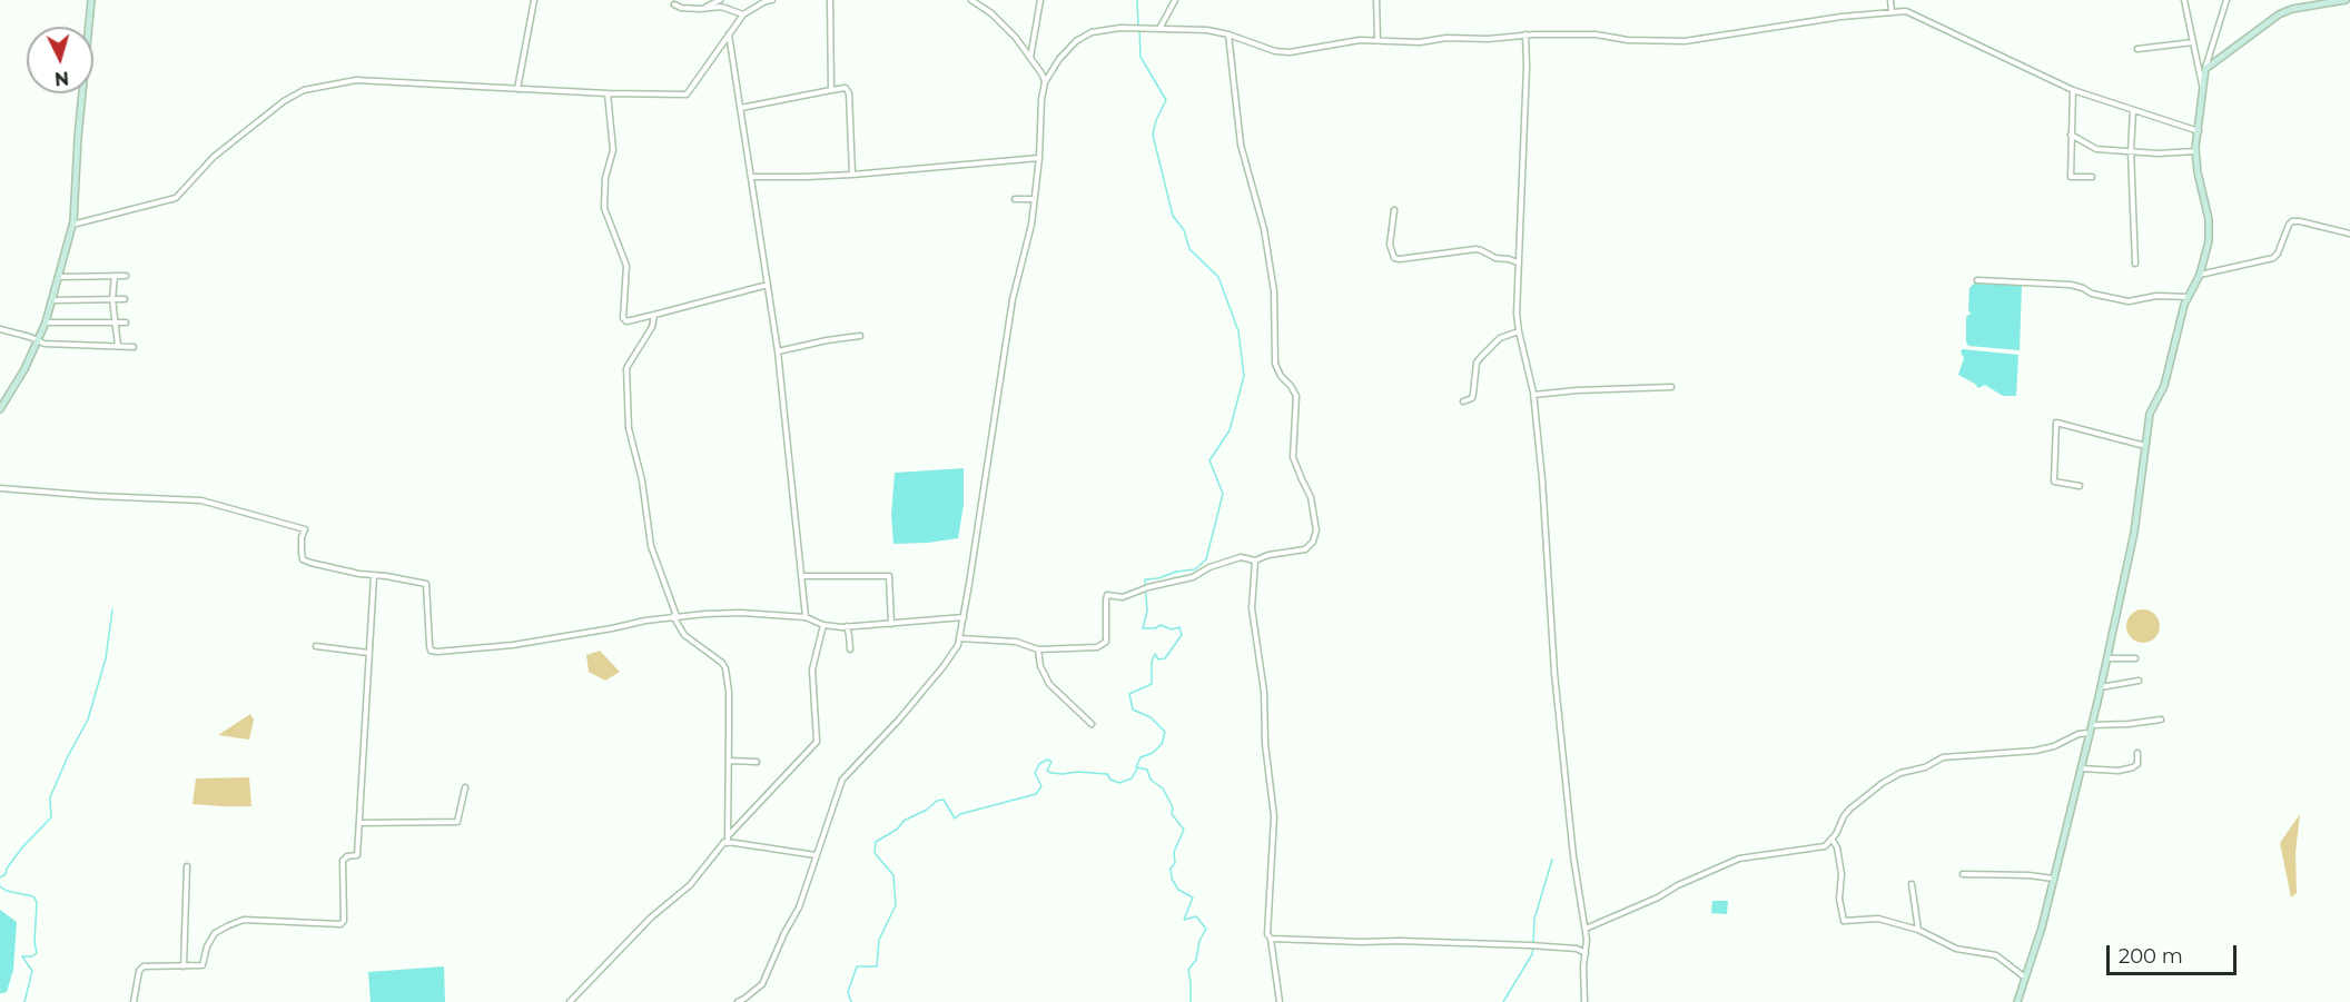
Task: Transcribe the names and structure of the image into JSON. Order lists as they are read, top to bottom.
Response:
{
  "scale_bar": "200 m",
  "north": "bottom"
}
